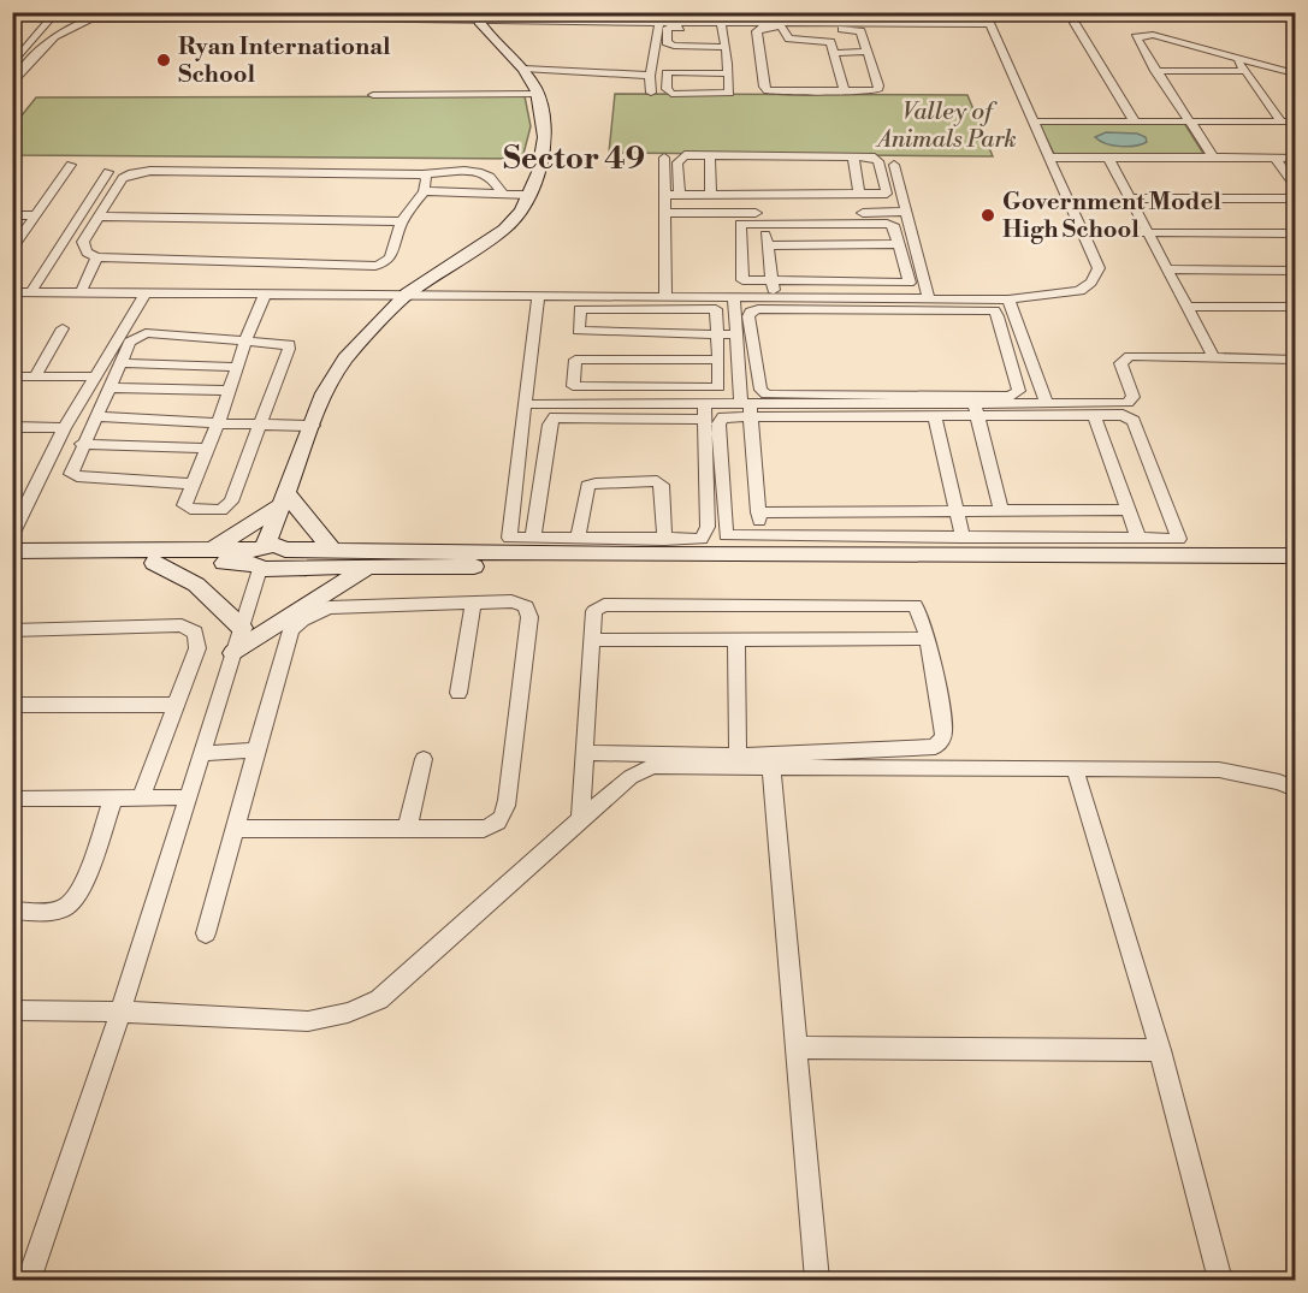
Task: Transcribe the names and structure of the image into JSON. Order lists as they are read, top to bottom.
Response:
{
  "districts": ["Sector 49"],
  "parks": ["Valley of Animals Park"],
  "places": ["Ryan International School", "Government Model High School"]
}
